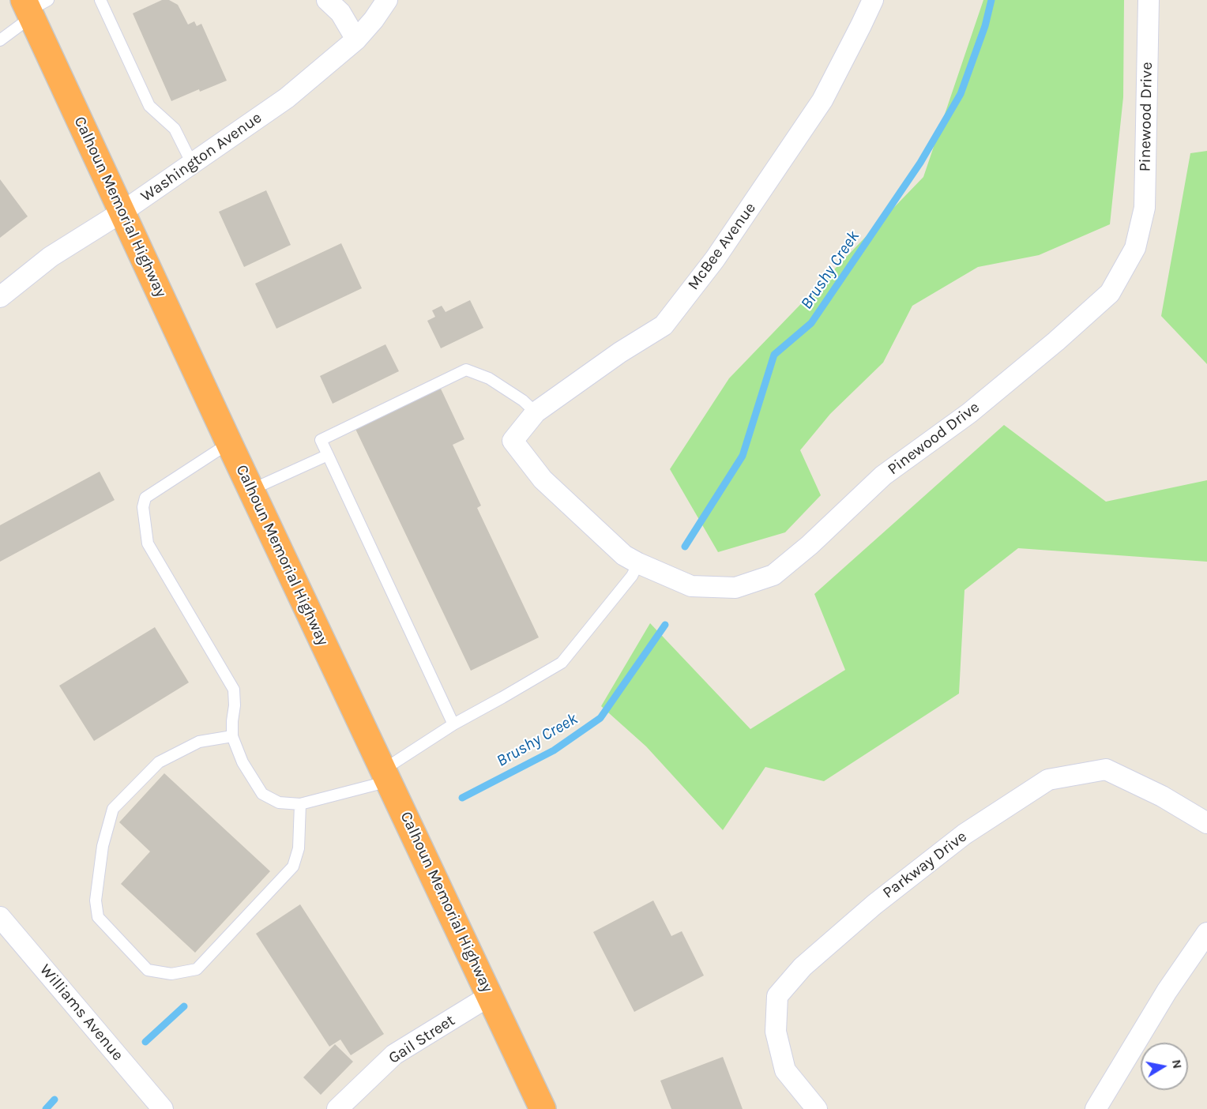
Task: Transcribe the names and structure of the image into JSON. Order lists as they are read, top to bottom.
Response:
{
  "streets": {
    "highway": ["Calhoun Memorial Highway"],
    "street": [
      "Pinewood Drive",
      "Washington Avenue",
      "McBee Avenue",
      "Parkway Drive",
      "Williams Avenue",
      "Gail Street"
    ]
  },
  "crossings": [
    ["Pinewood Drive", "McBee Avenue"],
    ["Washington Avenue", "Calhoun Memorial Highway"],
    ["Calhoun Memorial Highway", "Gail Street"]
  ],
  "water": ["Brushy Creek"],
  "north": "right"
}
